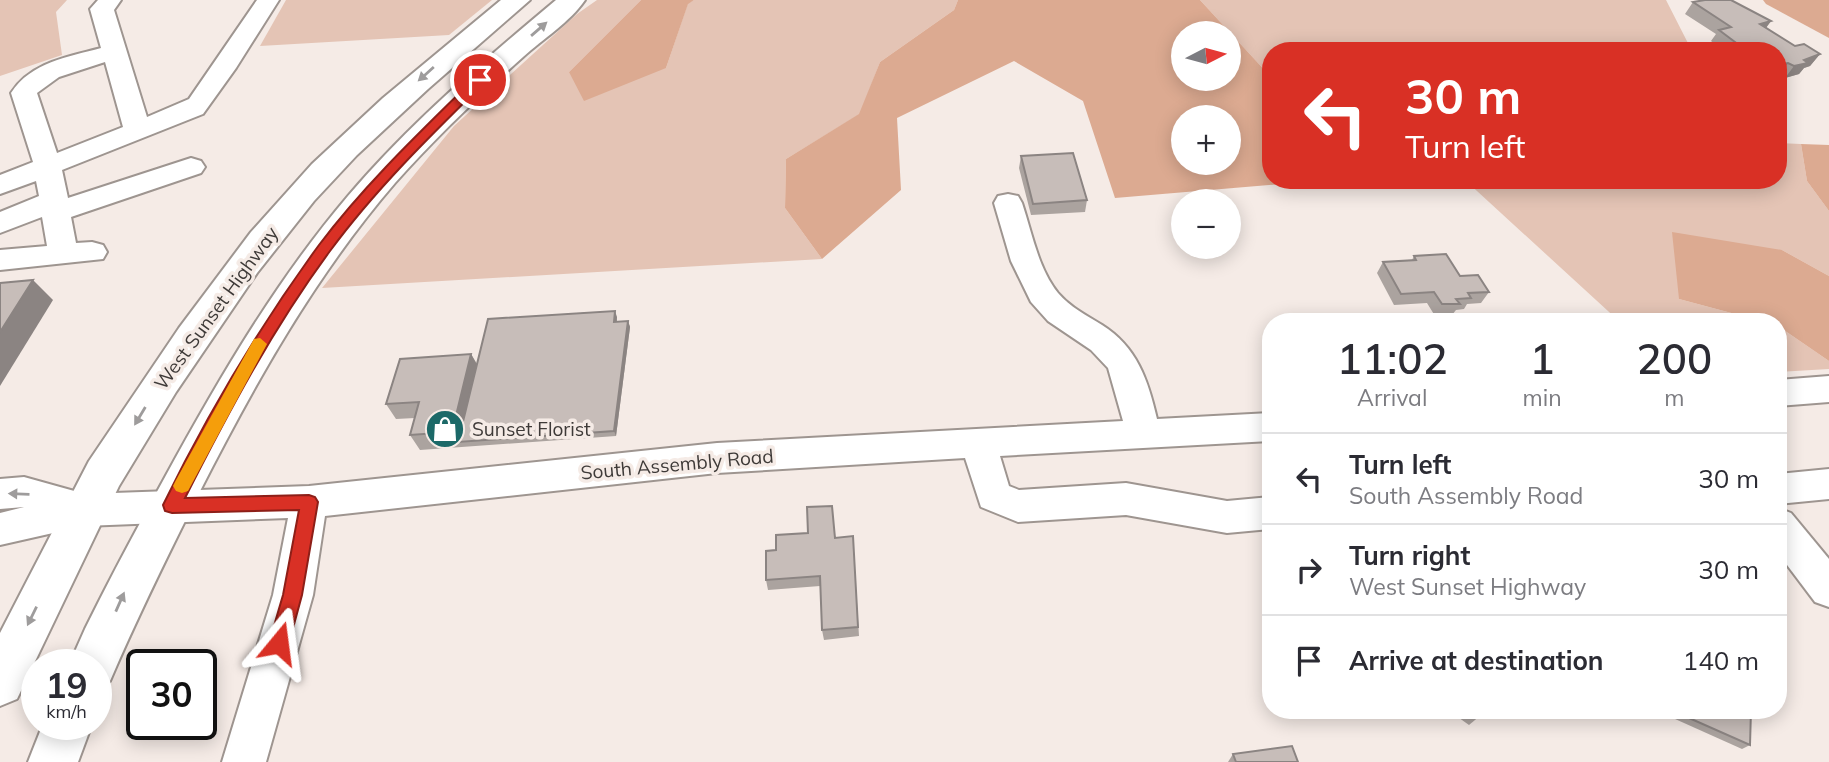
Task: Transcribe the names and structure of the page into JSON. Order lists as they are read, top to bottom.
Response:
{
  "streets": {
    "main road": ["West Sunset Highway"],
    "street": ["South Assembly Road"]
  },
  "crossings": [
    ["West Sunset Highway", "South Assembly Road"]
  ],
  "places": {
    "shop": ["Sunset Florist"]
  },
  "north": "right",
  "page": {
    "map_buttons": ["+", "−"],
    "turn": ["30 m", "Turn left"],
    "eta": [
      "11:02",
      "Arrival",
      "1",
      "min",
      "200",
      "m"
    ],
    "list": [
      {
        "name": "Turn left",
        "note": "South Assembly Road",
        "value": "30 m"
      },
      {
        "name": "Turn right",
        "note": "West Sunset Highway",
        "value": "30 m"
      },
      {
        "name": "Arrive at destination",
        "value": "140 m"
      }
    ],
    "speed": "19 km/h",
    "limit": "30"
  }
}
